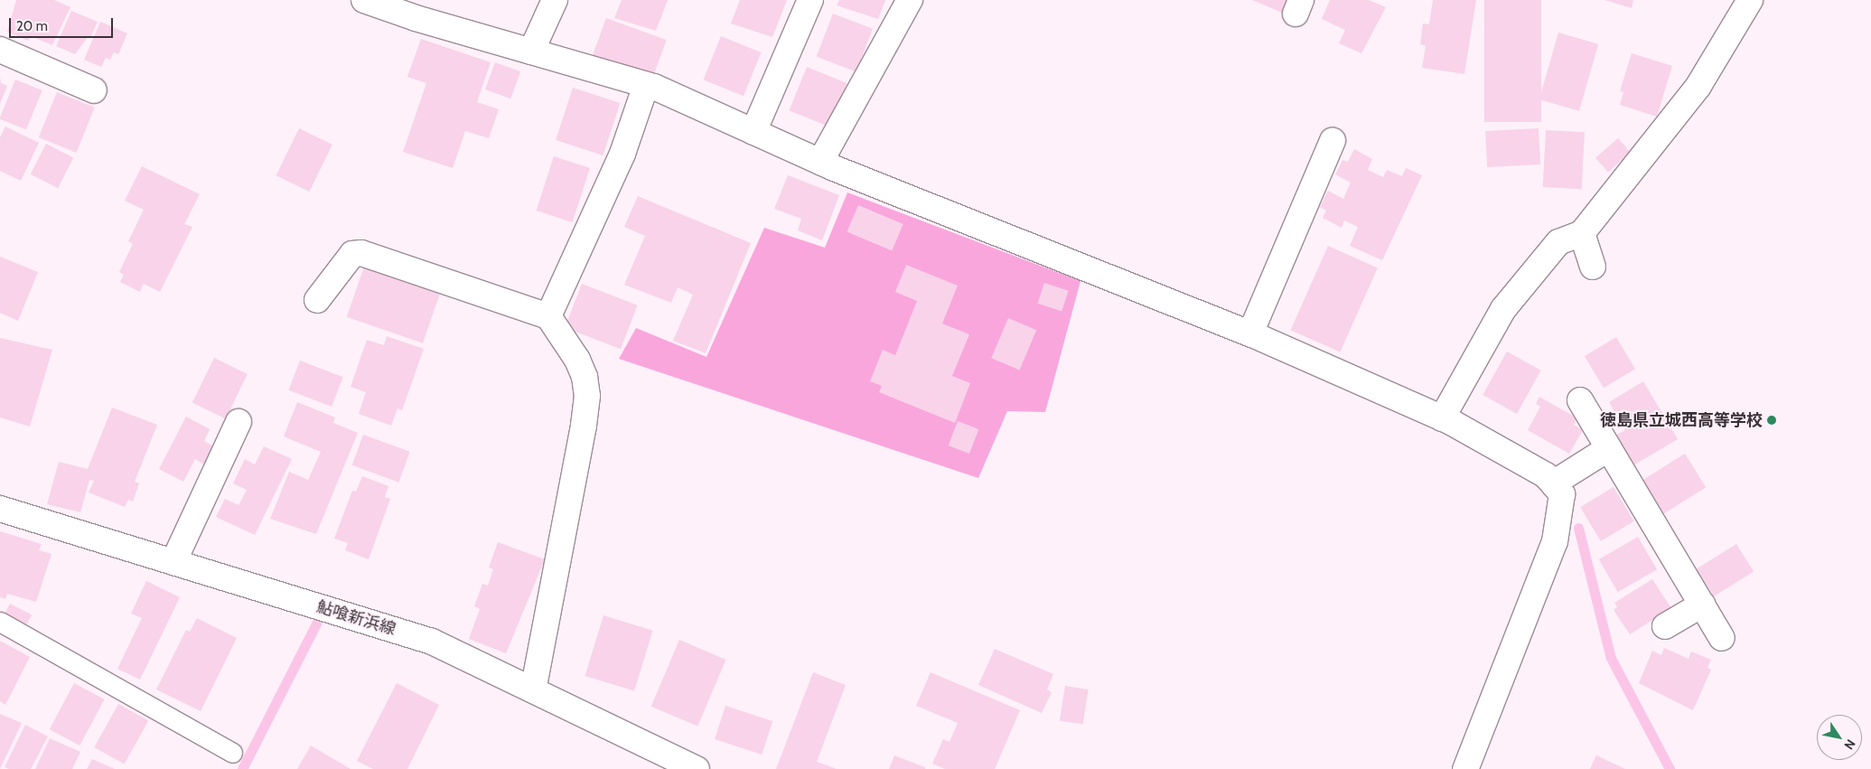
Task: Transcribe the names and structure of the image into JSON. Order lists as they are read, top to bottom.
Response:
{
  "streets": {
    "street": ["鮎喰新浜線"]
  },
  "places": ["徳島県立城西高等学校"],
  "scale_bar": "20 m",
  "north": "bottom right"
}
